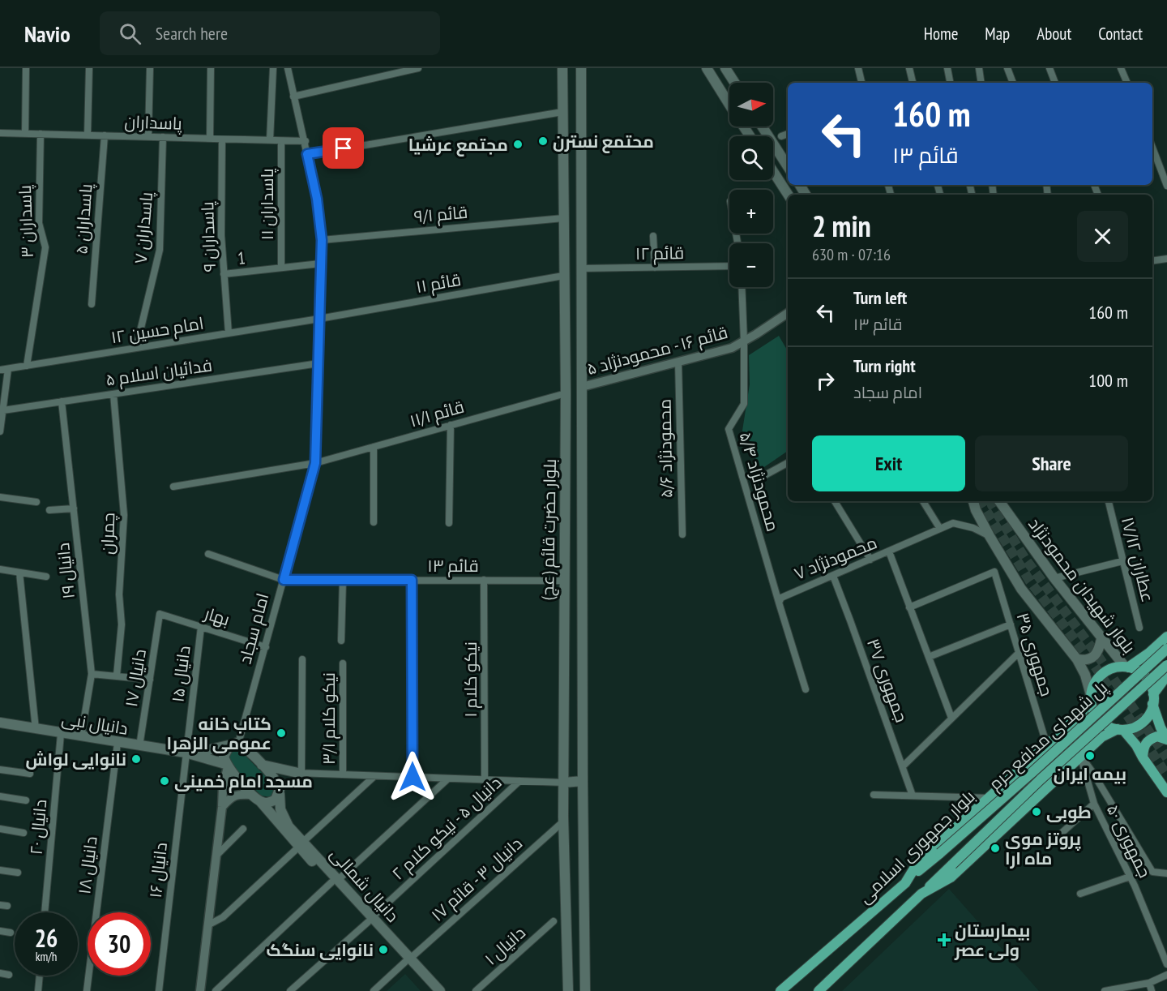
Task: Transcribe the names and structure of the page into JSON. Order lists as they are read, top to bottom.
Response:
{
  "streets": {
    "main road": [
      "بلوار حضرت قائم (عج)",
      "بلوار شهیدان محمودنژاد",
      "دانیال نبی",
      "پل شهدای مدافع حرم",
      "بلوار جمهوری اسلامی",
      "دانیال شمالی"
    ],
    "street": [
      "پاسداران",
      "پاسداران ۱۱",
      "قائم ۹/۱",
      "پاسداران ۵",
      "پاسداران ۳",
      "پاسداران ۷",
      "پاسداران ۹",
      "قائم ۱۲",
      "1",
      "قائم ۱۱",
      "امام حسین ۱۲",
      "قائم ۱۶ - محمودنژاد ۵",
      "فدائیان اسلام ۵",
      "قائم ۱۱/۱",
      "محمودنژاد ۵/۶",
      "محمودنژاد ۵/۴",
      "چمران",
      "محمودنژاد ۷",
      "عطاران ۱۷/۱۲",
      "قائم ۱۳",
      "دانیال ۱۹",
      "بهار",
      "امام سجاد",
      "جمهوری ۳۵",
      "دانیال ۱۵",
      "دانیال ۱۷",
      "نیکو کلام ۱",
      "جمهوری ۳۷",
      "نیکو کلام ۳/۱",
      "دانیال ۲۰",
      "دانیال ۵ - نیکو کلام ۲",
      "جمهوری ۵۰",
      "دانیال ۱۸",
      "دانیال ۱۶",
      "دانیال ۳ - قائم ۱۷",
      "دانیال ۱"
    ]
  },
  "crossings": [
    ["پاسداران", "پاسداران ۱۱"],
    ["پاسداران", "پاسداران ۵"],
    ["پاسداران", "پاسداران ۳"],
    ["پاسداران", "پاسداران ۷"],
    ["پاسداران", "پاسداران ۹"],
    ["پاسداران", "امام سجاد"],
    ["پاسداران ۱۱", "1"],
    ["قائم ۹/۱", "بلوار حضرت قائم (عج)"],
    ["قائم ۹/۱", "امام سجاد"],
    ["پاسداران ۳", "امام حسین ۱۲"],
    ["پاسداران ۷", "امام حسین ۱۲"],
    ["پاسداران ۹", "1"],
    ["پاسداران ۹", "امام حسین ۱۲"],
    ["قائم ۱۲", "بلوار حضرت قائم (عج)"],
    ["1", "امام سجاد"],
    ["قائم ۱۱", "امام حسین ۱۲"],
    ["قائم ۱۱", "بلوار حضرت قائم (عج)"],
    ["قائم ۱۱", "امام سجاد"],
    ["امام حسین ۱۲", "امام سجاد"],
    ["قائم ۱۶ - محمودنژاد ۵", "محمودنژاد ۵/۶"],
    ["قائم ۱۶ - محمودنژاد ۵", "محمودنژاد ۵/۴"],
    ["قائم ۱۶ - محمودنژاد ۵", "بلوار حضرت قائم (عج)"],
    ["فدائیان اسلام ۵", "چمران"],
    ["فدائیان اسلام ۵", "دانیال ۱۹"],
    ["فدائیان اسلام ۵", "امام سجاد"],
    ["قائم ۱۱/۱", "بلوار حضرت قائم (عج)"],
    ["قائم ۱۱/۱", "امام سجاد"],
    ["محمودنژاد ۵/۴", "محمودنژاد ۷"],
    ["بلوار حضرت قائم (عج)", "قائم ۱۳"],
    ["بلوار حضرت قائم (عج)", "دانیال ۳ - قائم ۱۷"],
    ["محمودنژاد ۷", "جمهوری ۳۷"],
    ["قائم ۱۳", "امام سجاد"],
    ["قائم ۱۳", "نیکو کلام ۱"],
    ["دانیال ۱۹", "دانیال نبی"],
    ["بلوار شهیدان محمودنژاد", "بلوار جمهوری اسلامی"],
    ["بهار", "امام سجاد"],
    ["بهار", "دانیال ۱۵"],
    ["بهار", "دانیال ۱۷"],
    ["امام سجاد", "دانیال نبی"],
    ["جمهوری ۳۵", "بلوار جمهوری اسلامی"],
    ["دانیال ۱۵", "دانیال نبی"],
    ["دانیال ۱۵", "دانیال ۱۶"],
    ["دانیال ۱۷", "دانیال نبی"],
    ["دانیال نبی", "دانیال ۲۰"],
    ["دانیال نبی", "دانیال ۱۸"],
    ["دانیال نبی", "دانیال ۱۶"],
    ["دانیال نبی", "دانیال شمالی"],
    ["پل شهدای مدافع حرم", "بلوار جمهوری اسلامی"],
    ["دانیال ۵ - نیکو کلام ۲", "دانیال شمالی"],
    ["دانیال ۳ - قائم ۱۷", "دانیال شمالی"]
  ],
  "places": {
    "other": [
      "محتمع نسترن",
      "مجتمع عرشیا",
      "کتاب خانه عمومی الزهرا",
      "بیمه ایران",
      "نانوایی لواش",
      "مسجد امام خمینی",
      "طوبی",
      "پروتز موی ماه ارا",
      "نانوایی سنگک"
    ],
    "health": ["بیمارستان ولی عصر"]
  },
  "north": "right",
  "page": {
    "header": "Navio",
    "search": "Search here",
    "nav": [
      "Home",
      "Map",
      "About",
      "Contact"
    ],
    "map_buttons": ["+", "−"],
    "turn": ["160 m", "قائم ۱۳"],
    "heading": ["2 min", "630 m · 07:16"],
    "list": [
      {
        "name": "Turn left",
        "note": "قائم ۱۳",
        "value": "160 m"
      },
      {
        "name": "Turn right",
        "note": "امام سجاد",
        "value": "100 m"
      }
    ],
    "buttons": ["Exit", "Share"],
    "speed": "26 km/h",
    "limit": "30"
  }
}
